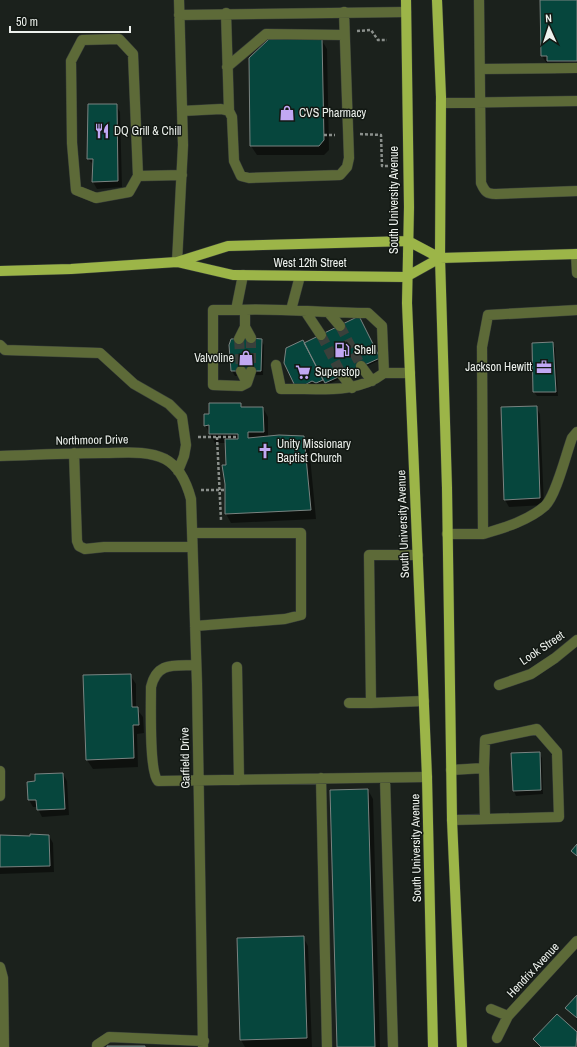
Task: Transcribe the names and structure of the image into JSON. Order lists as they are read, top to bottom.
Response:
{
  "streets": {
    "main road": ["South University Avenue", "West 12th Street"],
    "street": [
      "Northmoor Drive",
      "Look Street",
      "Garfield Drive",
      "Hendrix Avenue"
    ]
  },
  "crossings": [
    ["South University Avenue", "West 12th Street"],
    ["Northmoor Drive", "Garfield Drive"]
  ],
  "places": {
    "shop": ["CVS Pharmacy", "Valvoline"],
    "restaurant": ["DQ Grill & Chill"],
    "fuel station": ["Shell"],
    "office": ["Jackson Hewitt"],
    "supermarket": ["Superstop"],
    "church": ["Unity Missionary Baptist Church"]
  },
  "scale_bar": "50 m",
  "north": "top"
}
